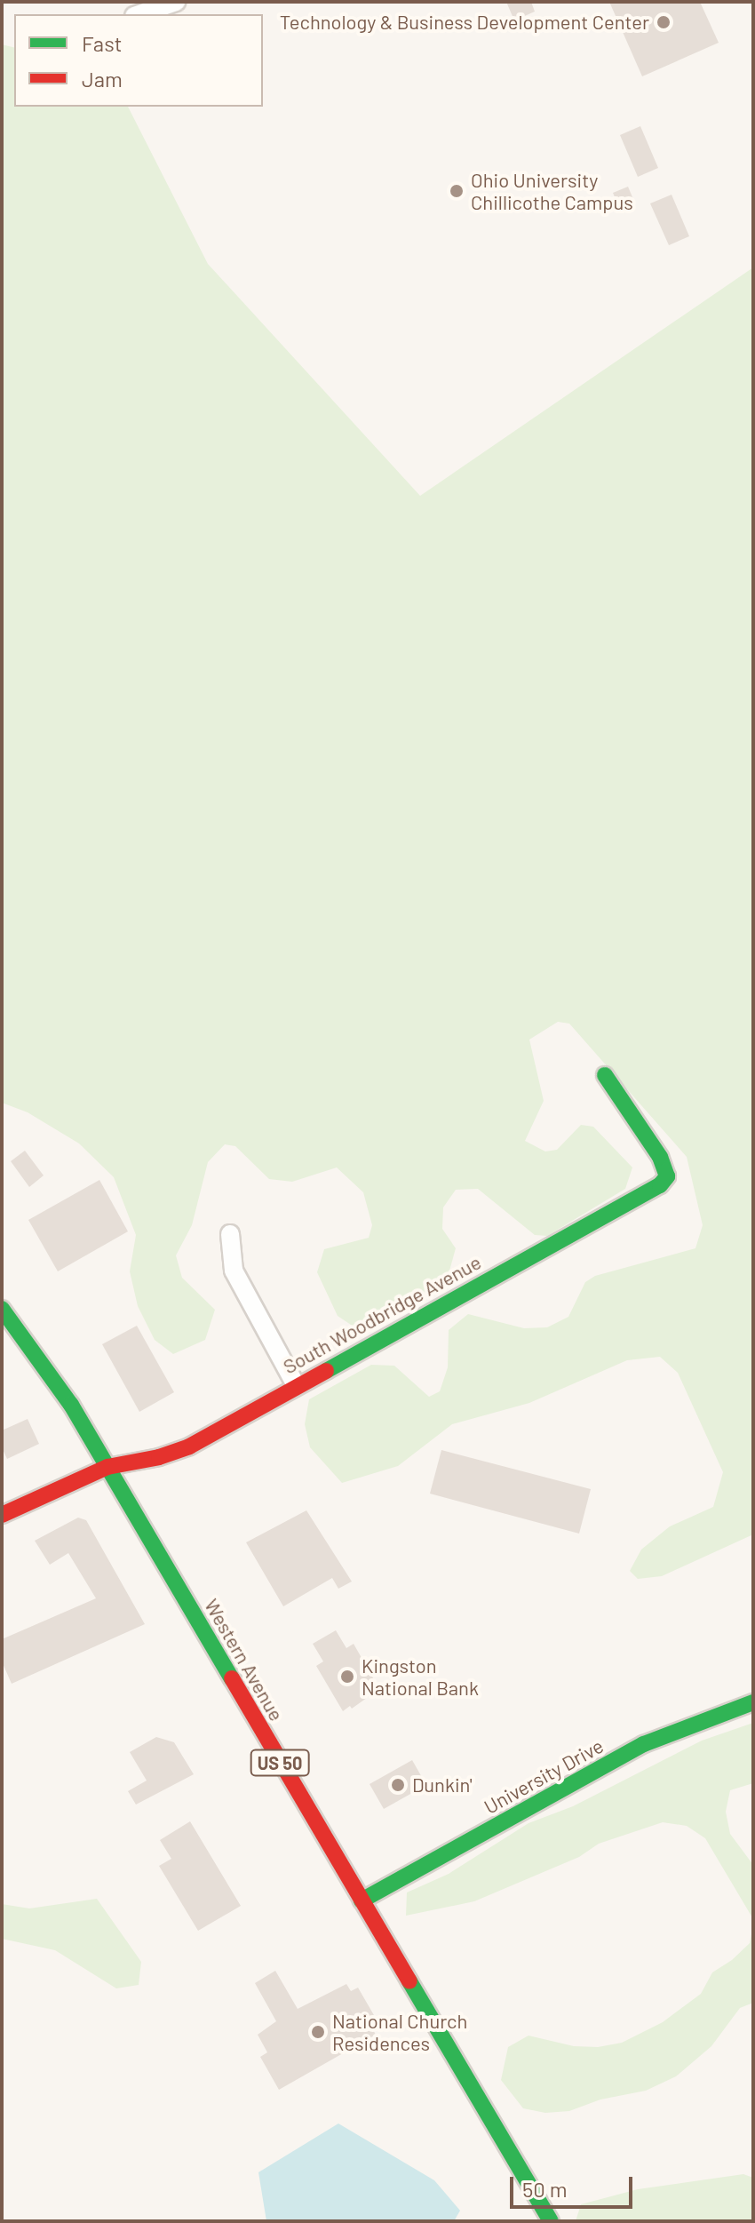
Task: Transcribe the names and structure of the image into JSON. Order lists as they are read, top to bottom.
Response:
{
  "streets": {
    "street": [
      "South Woodbridge Avenue",
      "Western Avenue",
      "US 50",
      "University Drive"
    ]
  },
  "crossings": [
    ["South Woodbridge Avenue", "Western Avenue"],
    ["Western Avenue", "University Drive"]
  ],
  "places": [
    "Technology & Business Development Center",
    "Ohio University Chillicothe Campus",
    "Kingston National Bank",
    "Dunkin'",
    "National Church Residences"
  ],
  "legend": ["Fast", "Jam"],
  "scale_bar": "50 m"
}
